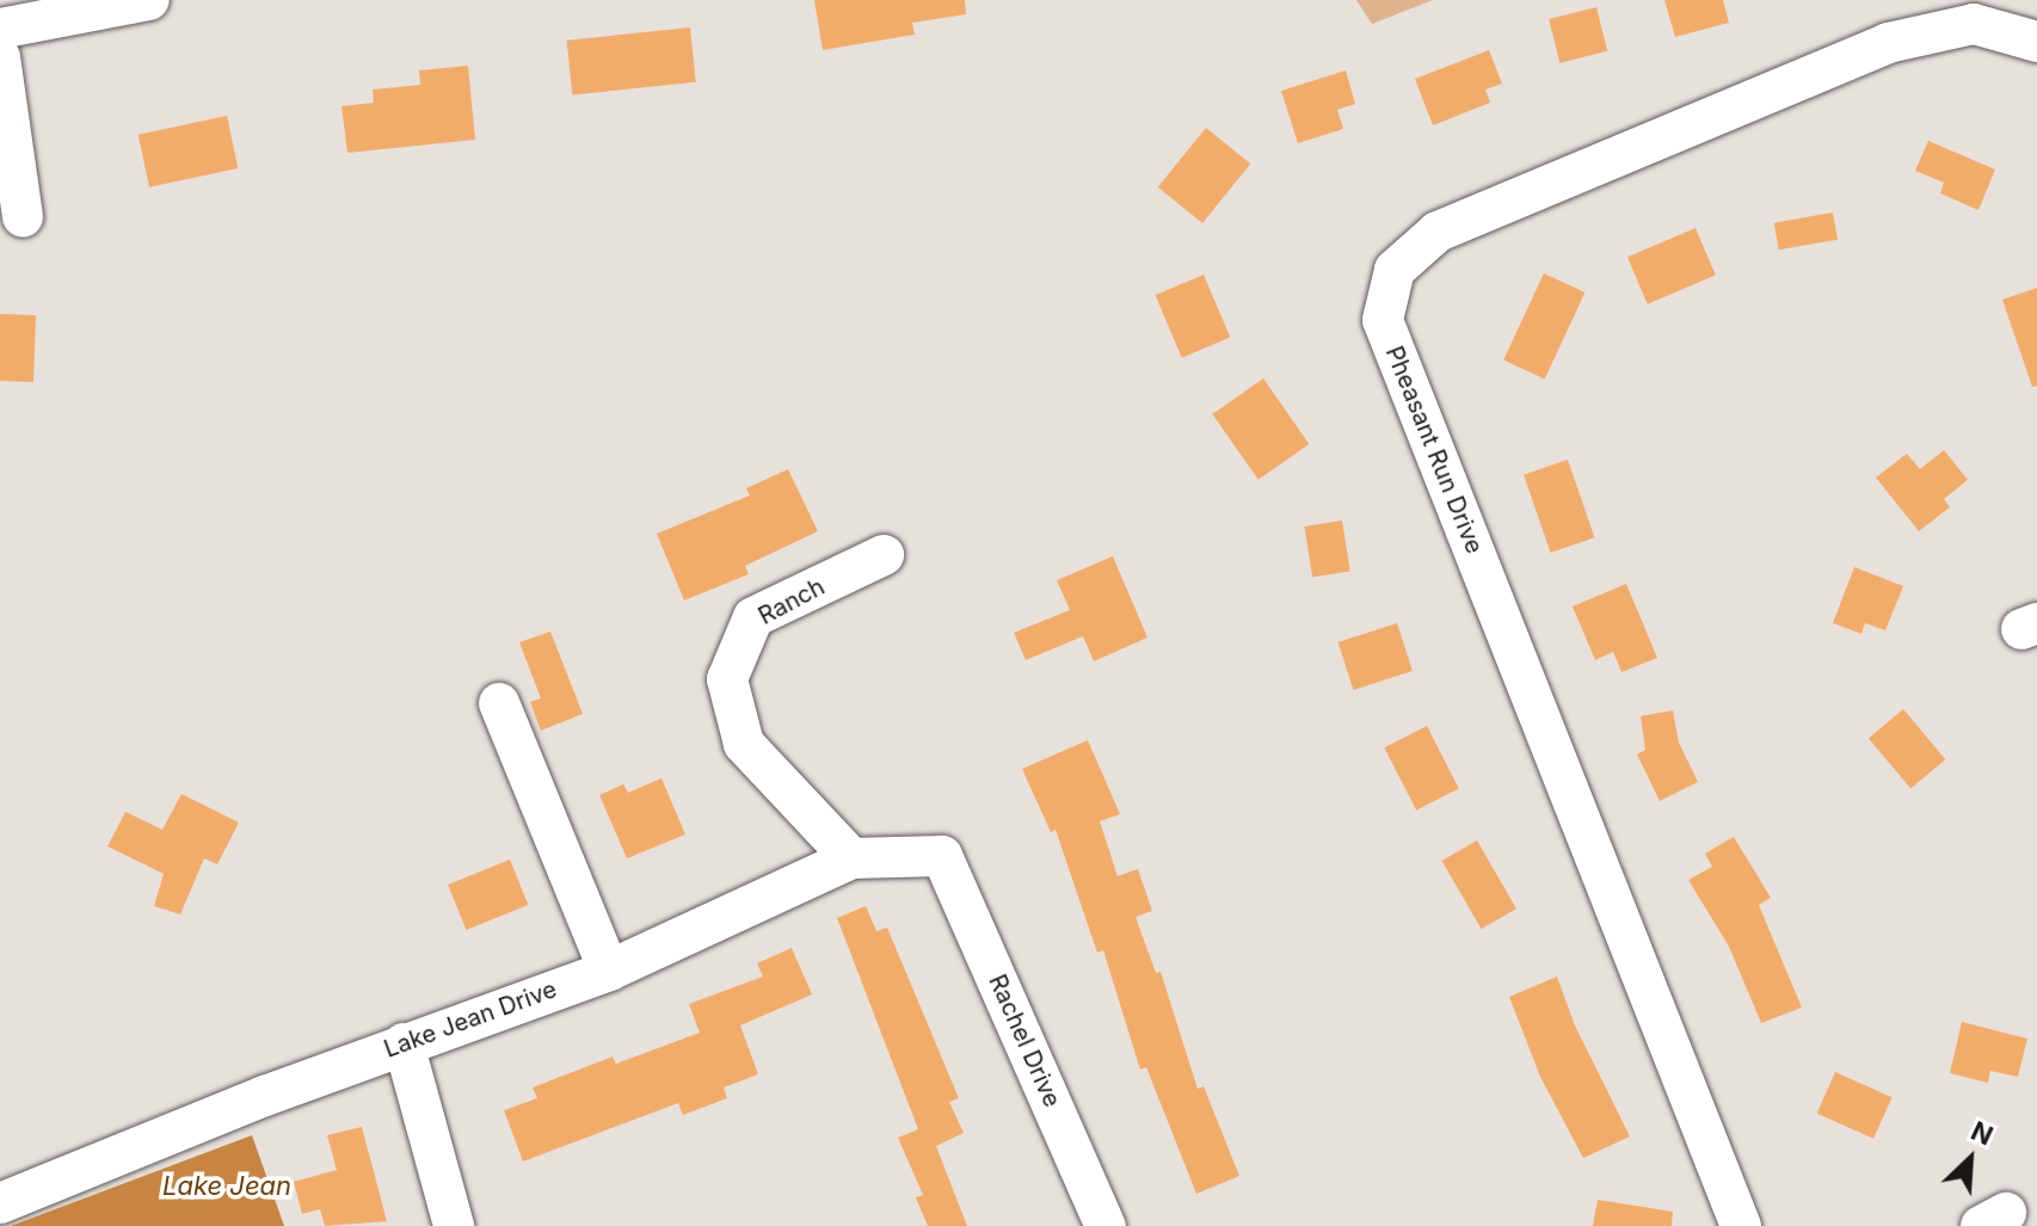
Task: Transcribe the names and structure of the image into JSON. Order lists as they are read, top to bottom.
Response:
{
  "streets": {
    "street": [
      "Pheasant Run Drive",
      "Ranch",
      "Lake Jean Drive",
      "Rachel Drive"
    ]
  },
  "crossings": [
    ["Ranch", "Lake Jean Drive"],
    ["Lake Jean Drive", "Rachel Drive"]
  ],
  "water": ["Lake Jean"],
  "north": "top right"
}
